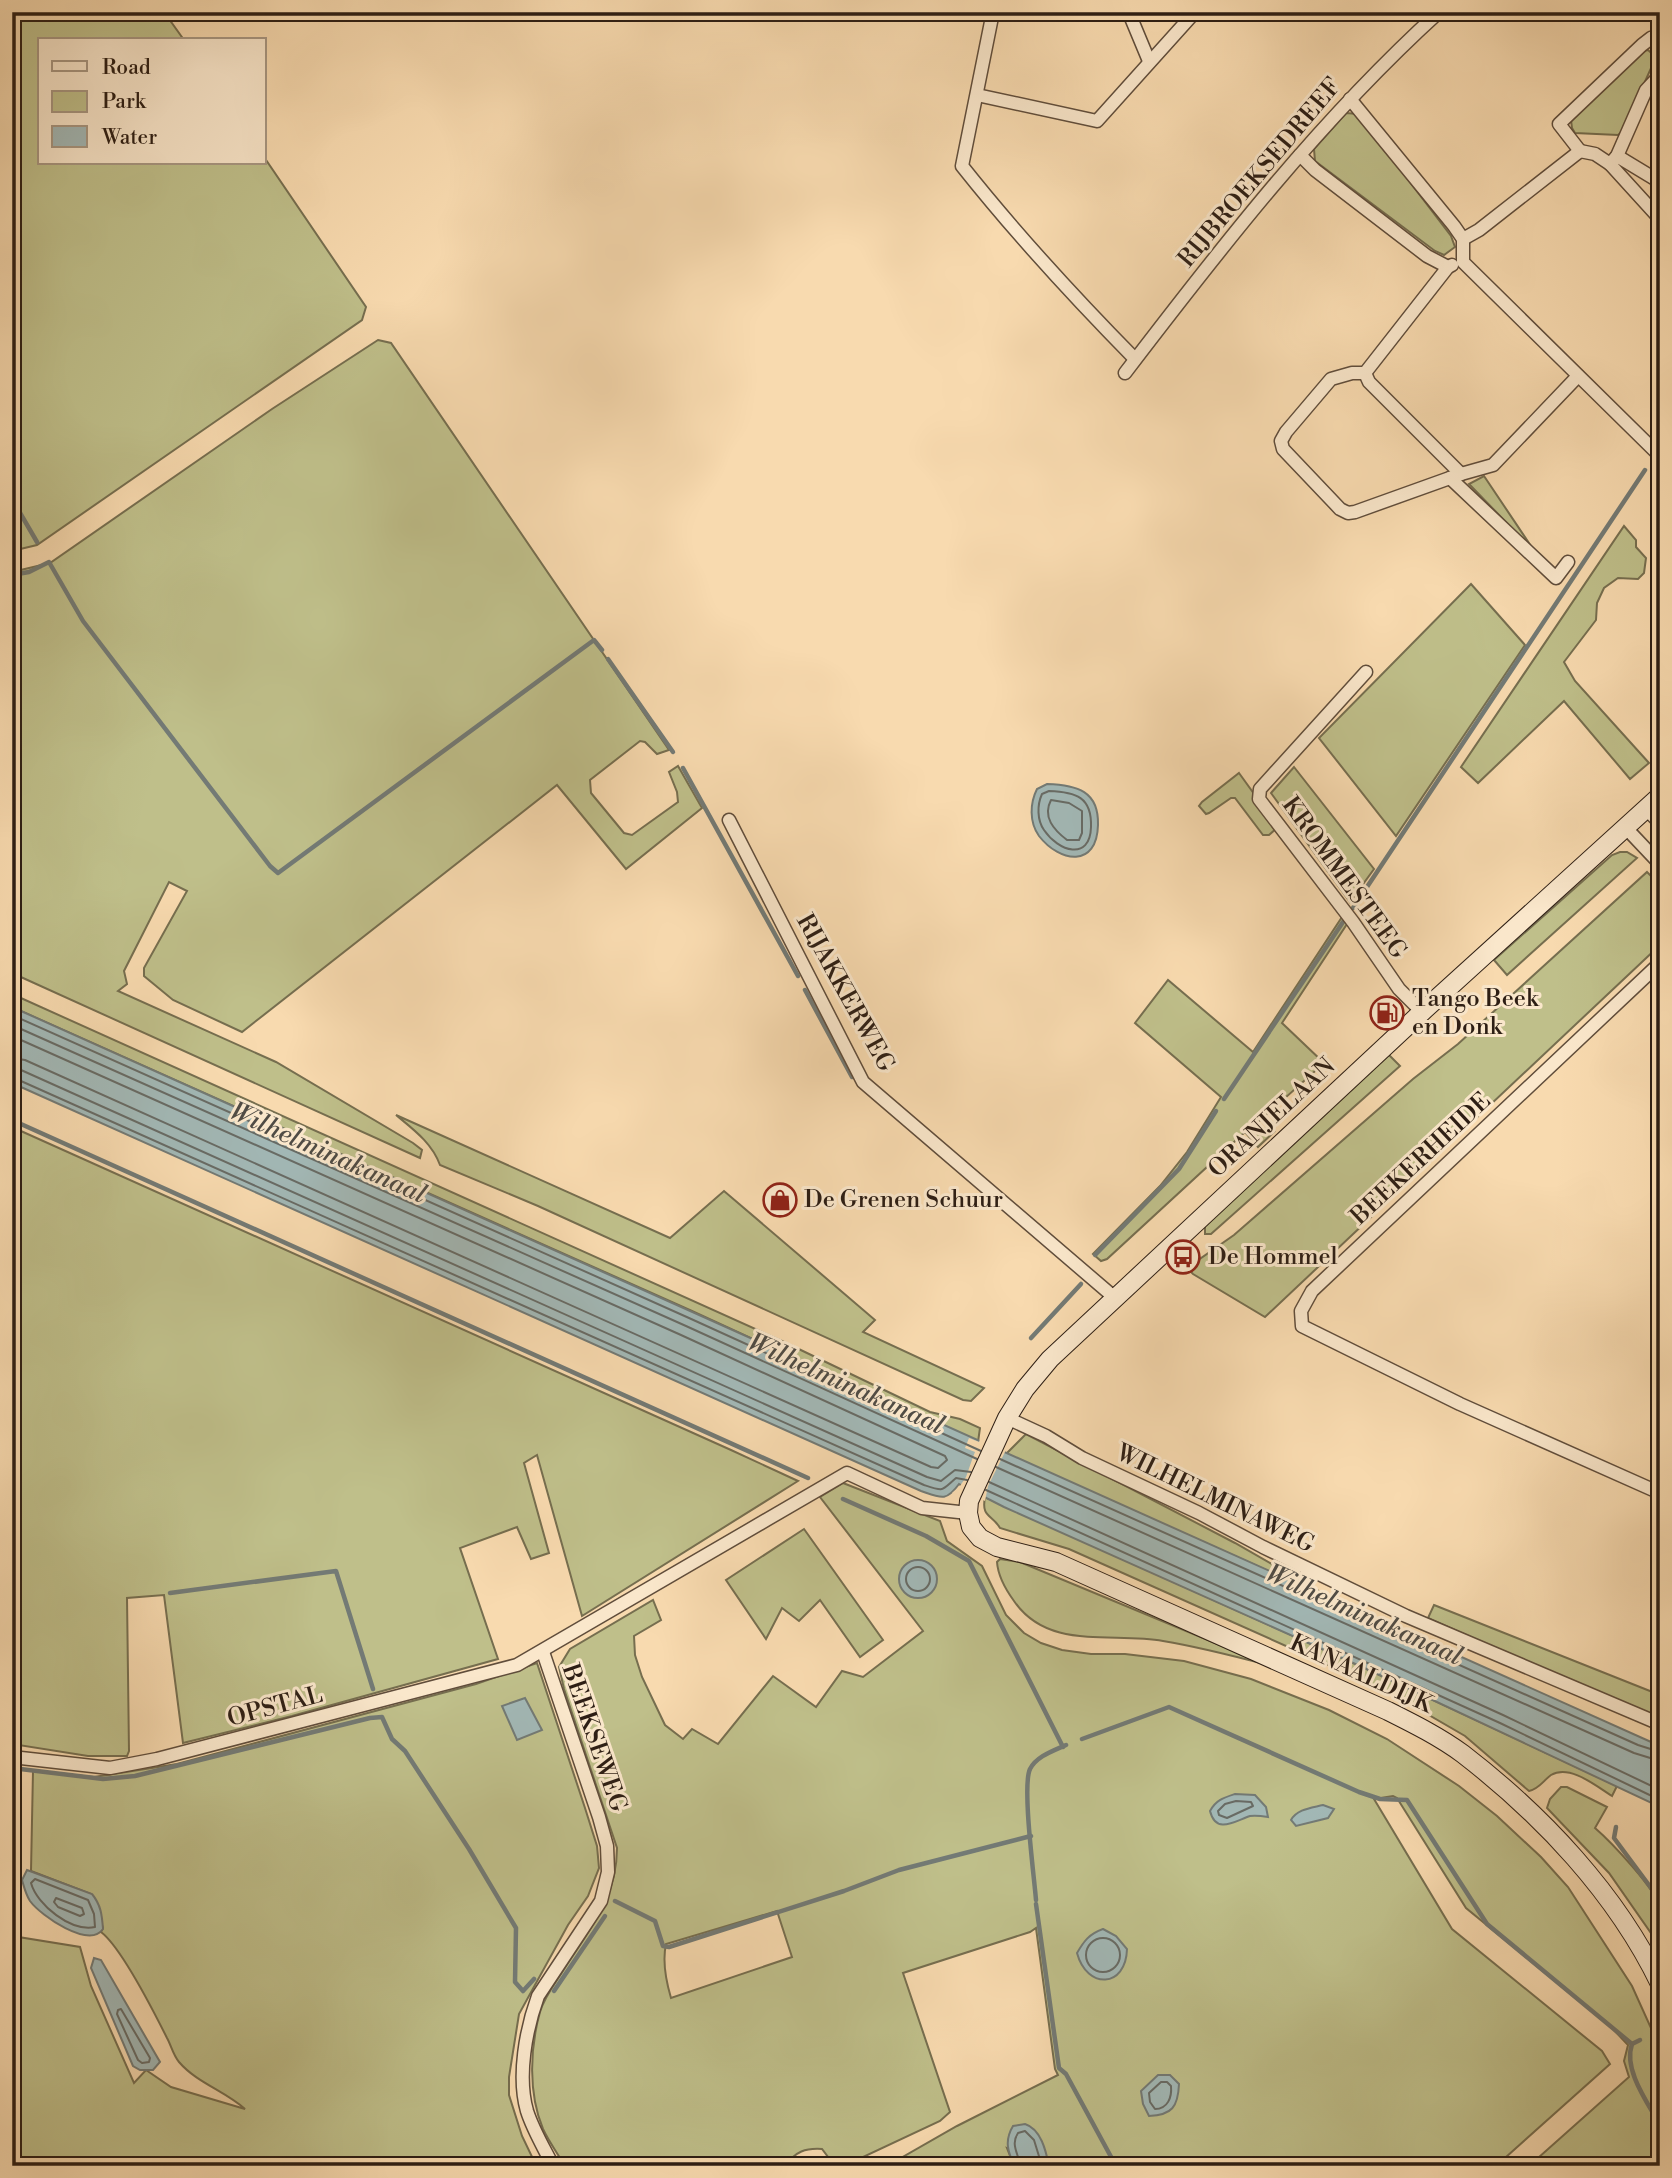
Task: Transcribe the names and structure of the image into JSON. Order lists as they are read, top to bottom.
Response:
{
  "streets": {
    "main road": ["ORANJELAAN", "KANAALDIJK"],
    "street": [
      "RIJBROEKSEDREEF",
      "KROMMESTEEG",
      "RIJAKKERWEG",
      "BEEKERHEIDE",
      "WILHELMINAWEG",
      "OPSTAL",
      "BEEKSEWEG"
    ]
  },
  "crossings": [
    ["KROMMESTEEG", "ORANJELAAN"],
    ["RIJAKKERWEG", "ORANJELAAN"],
    ["ORANJELAAN", "WILHELMINAWEG"],
    ["ORANJELAAN", "KANAALDIJK"],
    ["ORANJELAAN", "BEEKSEWEG"],
    ["KANAALDIJK", "BEEKSEWEG"],
    ["OPSTAL", "BEEKSEWEG"]
  ],
  "water": ["Wilhelminakanaal"],
  "places": {
    "fuel station": ["Tango Beek en Donk"],
    "shop": ["De Grenen Schuur"],
    "bus stop": ["De Hommel"]
  },
  "legend": ["Road", "Park", "Water"]
}
